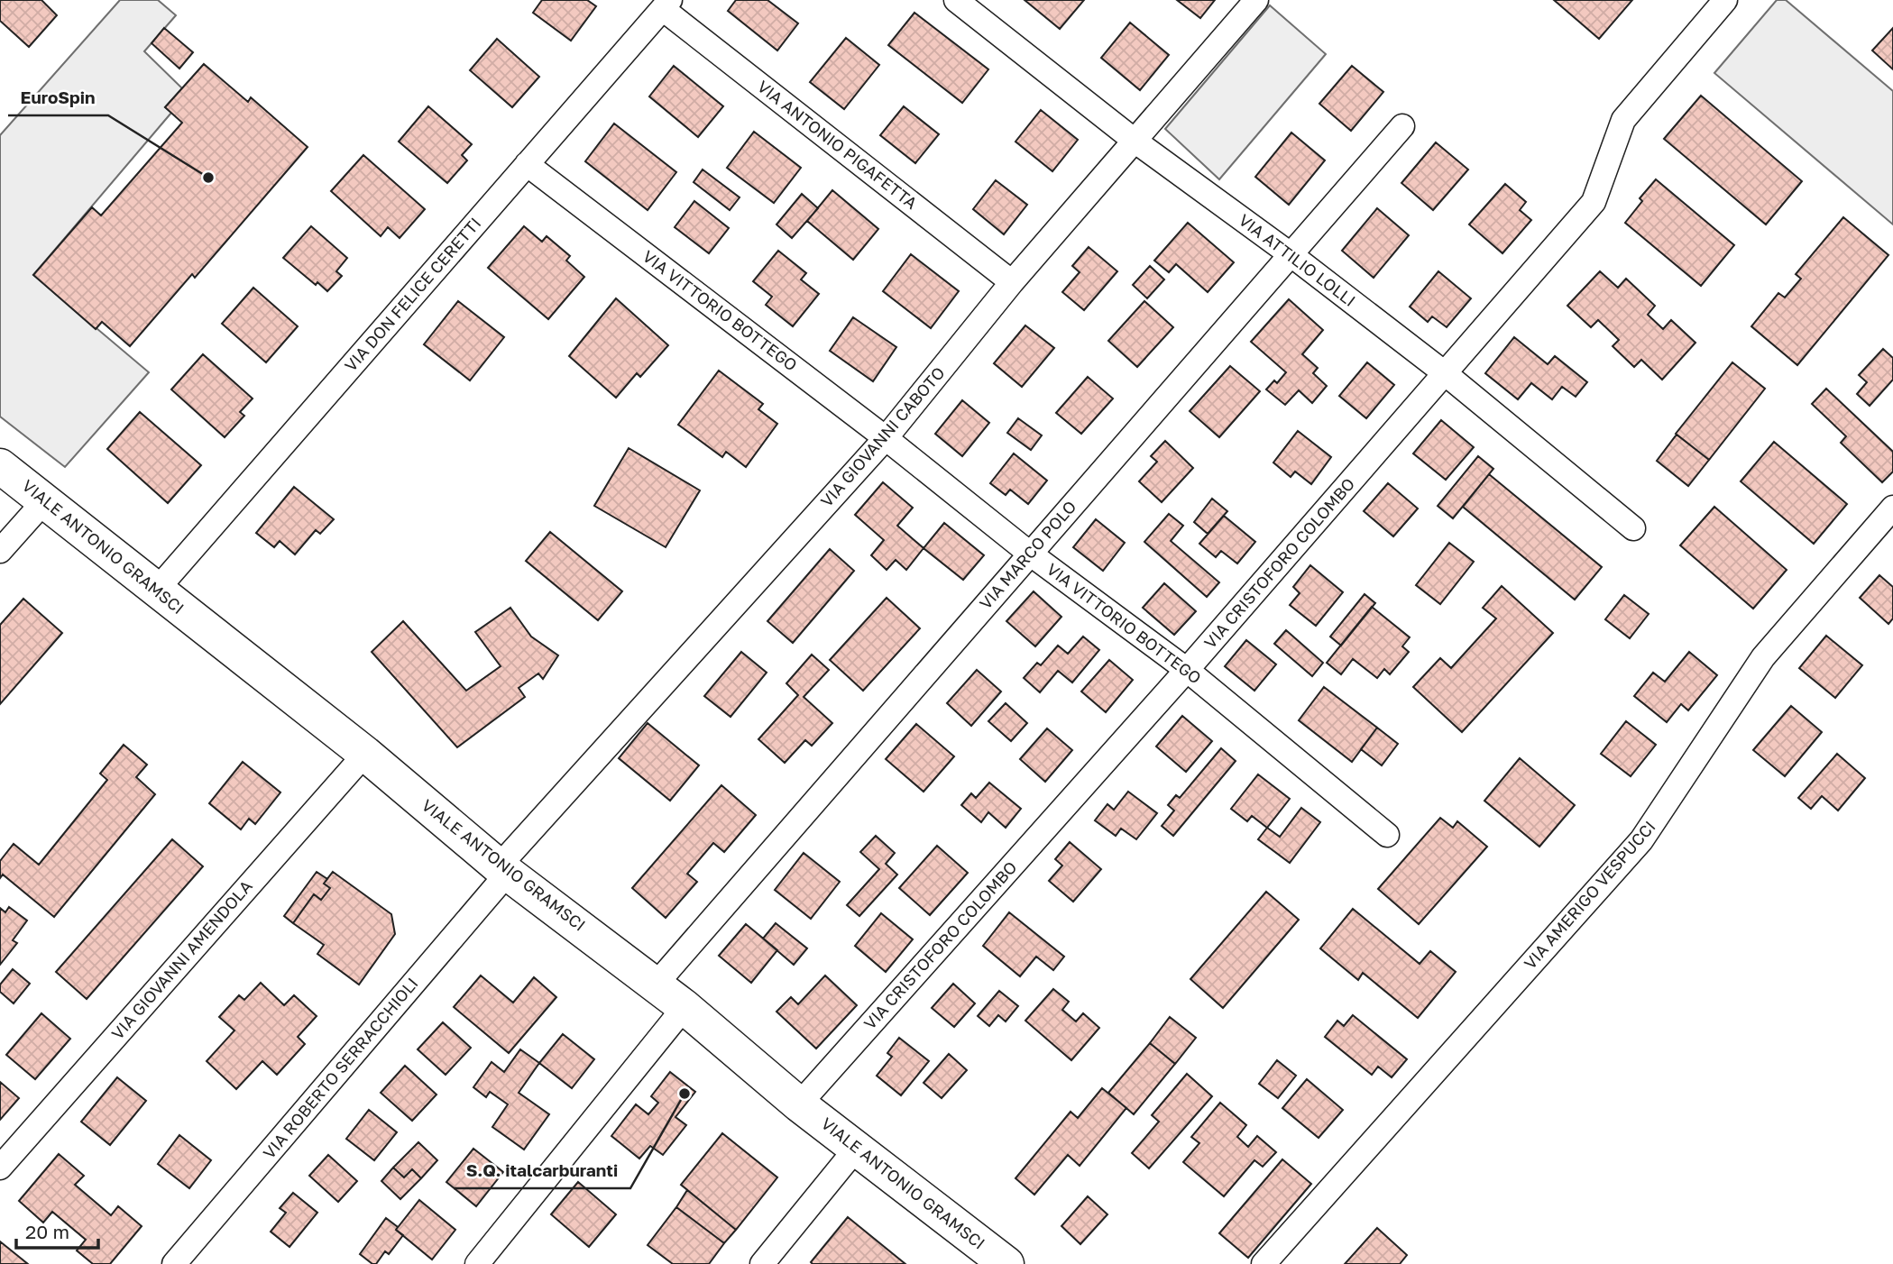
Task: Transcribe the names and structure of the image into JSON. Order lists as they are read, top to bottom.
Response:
{
  "streets": {
    "street": [
      "VIA ANTONIO PIGAFETTA",
      "VIA ATTILIO LOLLI",
      "VIA DON FELICE CERETTI",
      "VIA VITTORIO BOTTEGO",
      "VIA GIOVANNI CABOTO",
      "VIALE ANTONIO GRAMSCI",
      "VIA MARCO POLO",
      "VIA CRISTOFORO COLOMBO",
      "VIA AMERIGO VESPUCCI",
      "VIA GIOVANNI AMENDOLA",
      "VIA ROBERTO SERRACCHIOLI"
    ]
  },
  "crossings": [
    ["VIA ANTONIO PIGAFETTA", "VIA DON FELICE CERETTI"],
    ["VIA ANTONIO PIGAFETTA", "VIA GIOVANNI CABOTO"],
    ["VIA ATTILIO LOLLI", "VIA GIOVANNI CABOTO"],
    ["VIA ATTILIO LOLLI", "VIA MARCO POLO"],
    ["VIA ATTILIO LOLLI", "VIA CRISTOFORO COLOMBO"],
    ["VIA DON FELICE CERETTI", "VIA VITTORIO BOTTEGO"],
    ["VIA DON FELICE CERETTI", "VIALE ANTONIO GRAMSCI"],
    ["VIA VITTORIO BOTTEGO", "VIA GIOVANNI CABOTO"],
    ["VIA VITTORIO BOTTEGO", "VIA MARCO POLO"],
    ["VIA VITTORIO BOTTEGO", "VIA CRISTOFORO COLOMBO"],
    ["VIA GIOVANNI CABOTO", "VIALE ANTONIO GRAMSCI"],
    ["VIA GIOVANNI CABOTO", "VIA ROBERTO SERRACCHIOLI"],
    ["VIALE ANTONIO GRAMSCI", "VIA MARCO POLO"],
    ["VIALE ANTONIO GRAMSCI", "VIA CRISTOFORO COLOMBO"],
    ["VIALE ANTONIO GRAMSCI", "VIA GIOVANNI AMENDOLA"],
    ["VIALE ANTONIO GRAMSCI", "VIA ROBERTO SERRACCHIOLI"]
  ],
  "places": ["EuroSpin", "S.Q. italcarburanti"],
  "scale_bar": "20 m"
}
